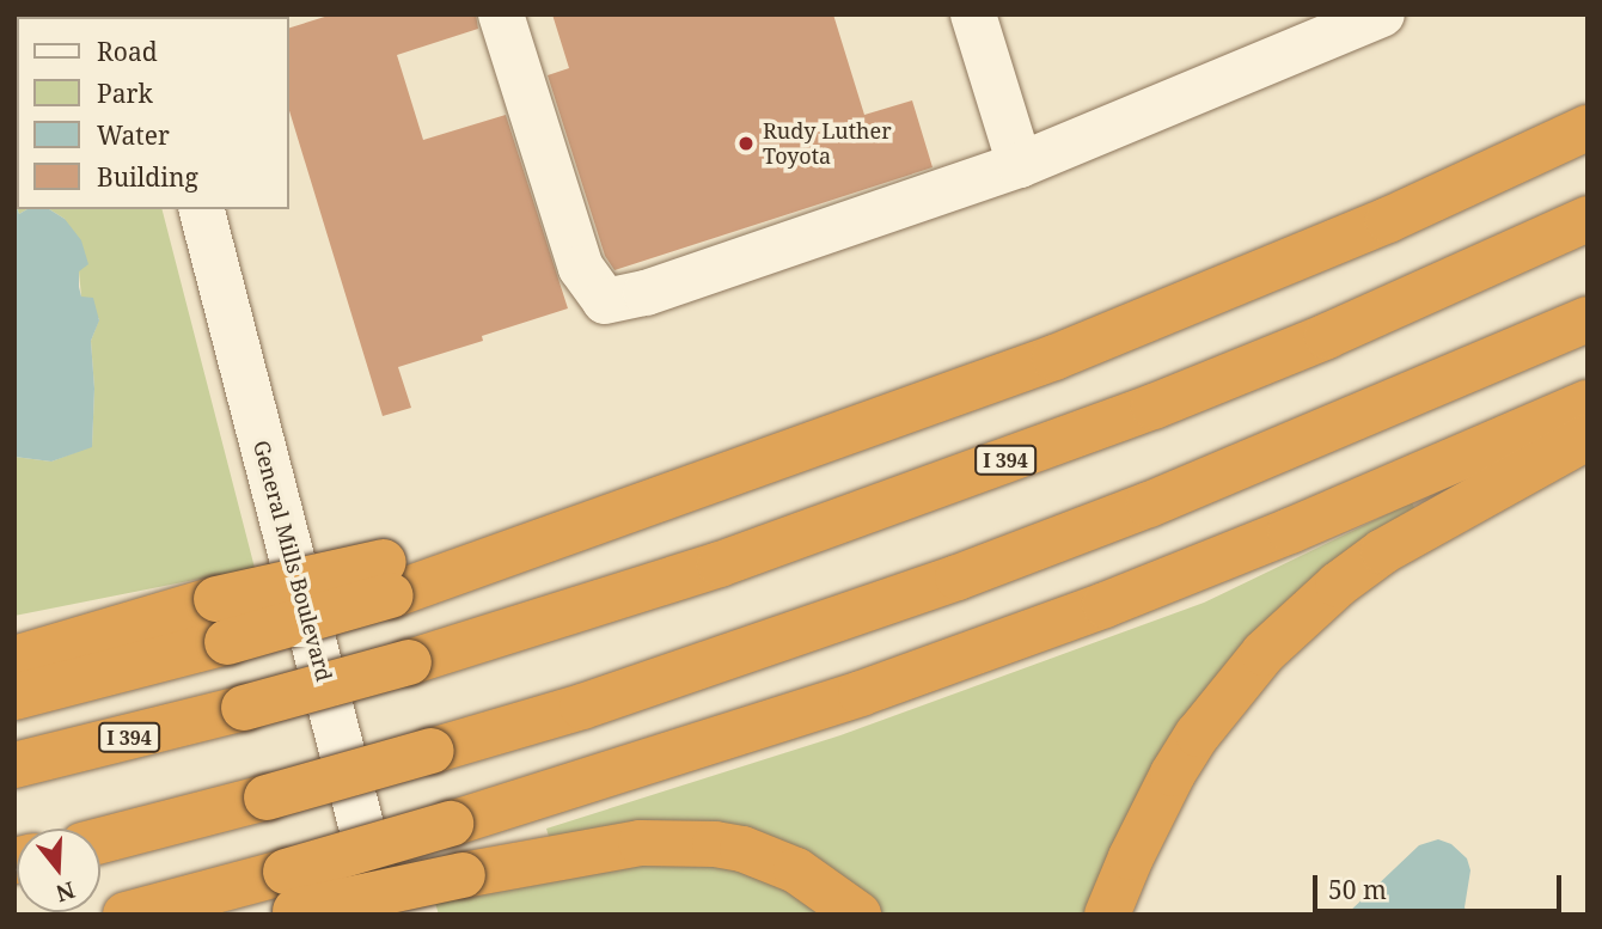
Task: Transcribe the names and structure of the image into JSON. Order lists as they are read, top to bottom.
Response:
{
  "streets": {
    "highway": ["I 394"],
    "street": ["General Mills Boulevard"]
  },
  "places": ["Rudy Luther Toyota"],
  "legend": [
    "Road",
    "Park",
    "Water",
    "Building"
  ],
  "scale_bar": "50 m",
  "north": "bottom"
}
